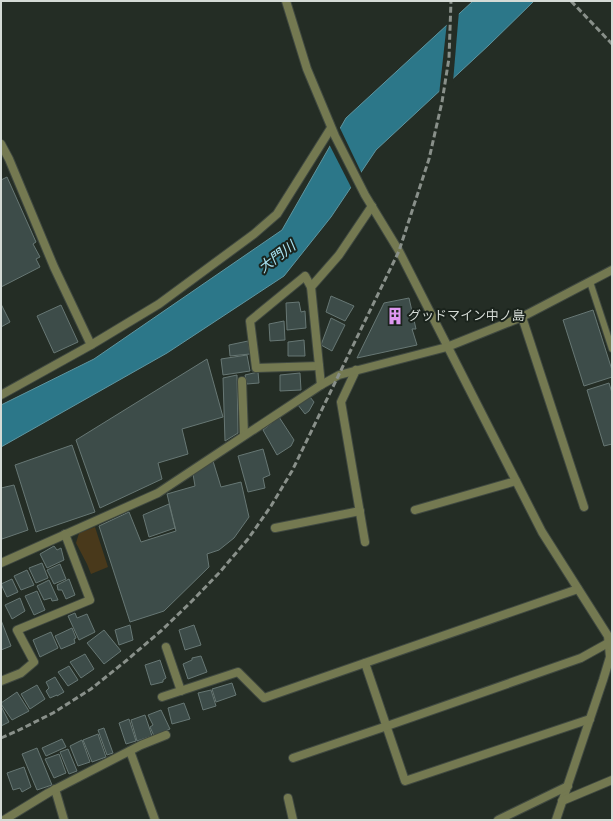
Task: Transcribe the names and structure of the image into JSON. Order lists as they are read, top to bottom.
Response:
{
  "water": ["大門川"],
  "places": {
    "building": ["グッドマイン中ノ島"]
  }
}
